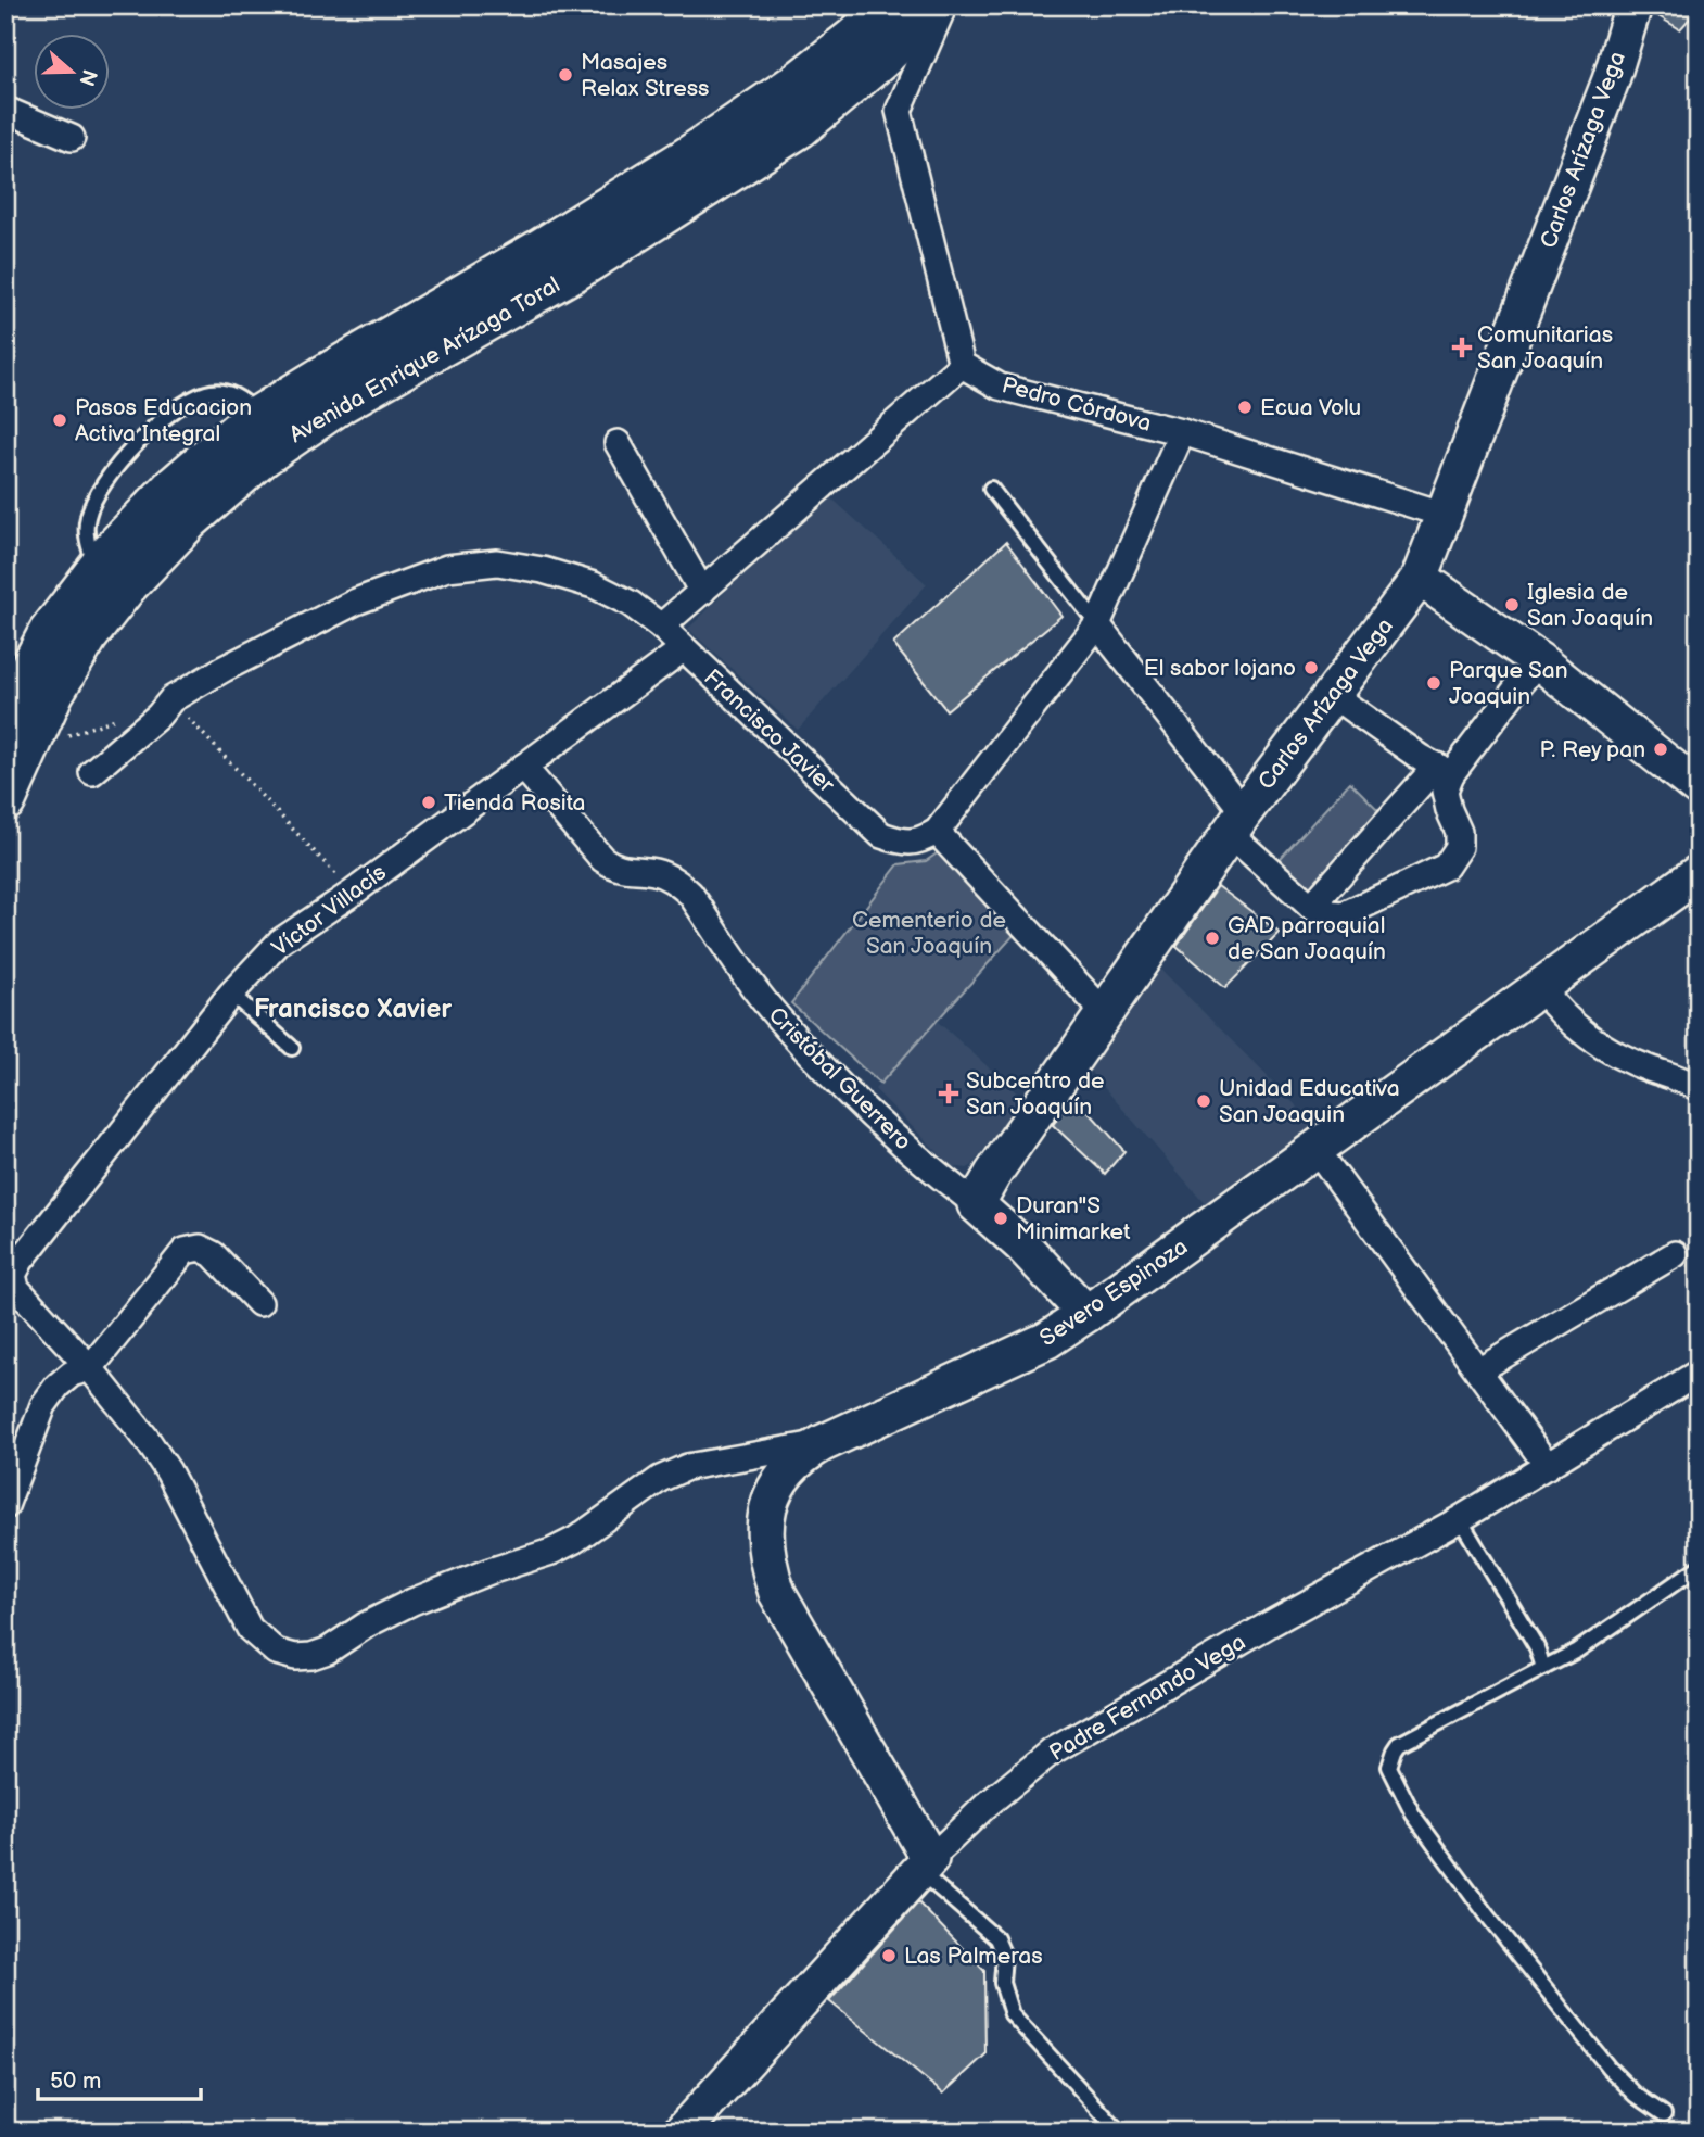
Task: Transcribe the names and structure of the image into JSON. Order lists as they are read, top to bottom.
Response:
{
  "streets": {
    "main road": ["Avenida Enrique Arízaga Toral"],
    "street": [
      "Carlos Arízaga Vega",
      "Pedro Córdova",
      "Francisco Javier",
      "Víctor Villacís",
      "Cristóbal Guerrero",
      "Severo Espinoza",
      "Padre Fernando Vega"
    ]
  },
  "crossings": [
    ["Carlos Arízaga Vega", "Pedro Córdova"],
    ["Carlos Arízaga Vega", "Cristóbal Guerrero"],
    ["Francisco Javier", "Víctor Villacís"],
    ["Víctor Villacís", "Cristóbal Guerrero"],
    ["Severo Espinoza", "Padre Fernando Vega"]
  ],
  "districts": ["Francisco Xavier"],
  "parks": ["Cementerio de San Joaquín"],
  "places": {
    "other": [
      "Masajes Relax Stress",
      "Ecua Volu",
      "Pasos Educacion Activa Integral",
      "Iglesia de San Joaquín",
      "El sabor lojano",
      "Parque San Joaquin",
      "P. Rey pan",
      "Tienda Rosita",
      "GAD parroquial de San Joaquín",
      "Unidad Educativa San Joaquin",
      "Duran\"S Minimarket",
      "Las Palmeras"
    ],
    "health": ["Comunitarias San Joaquín", "Subcentro de San Joaquín"]
  },
  "scale_bar": "50 m",
  "north": "right"
}
